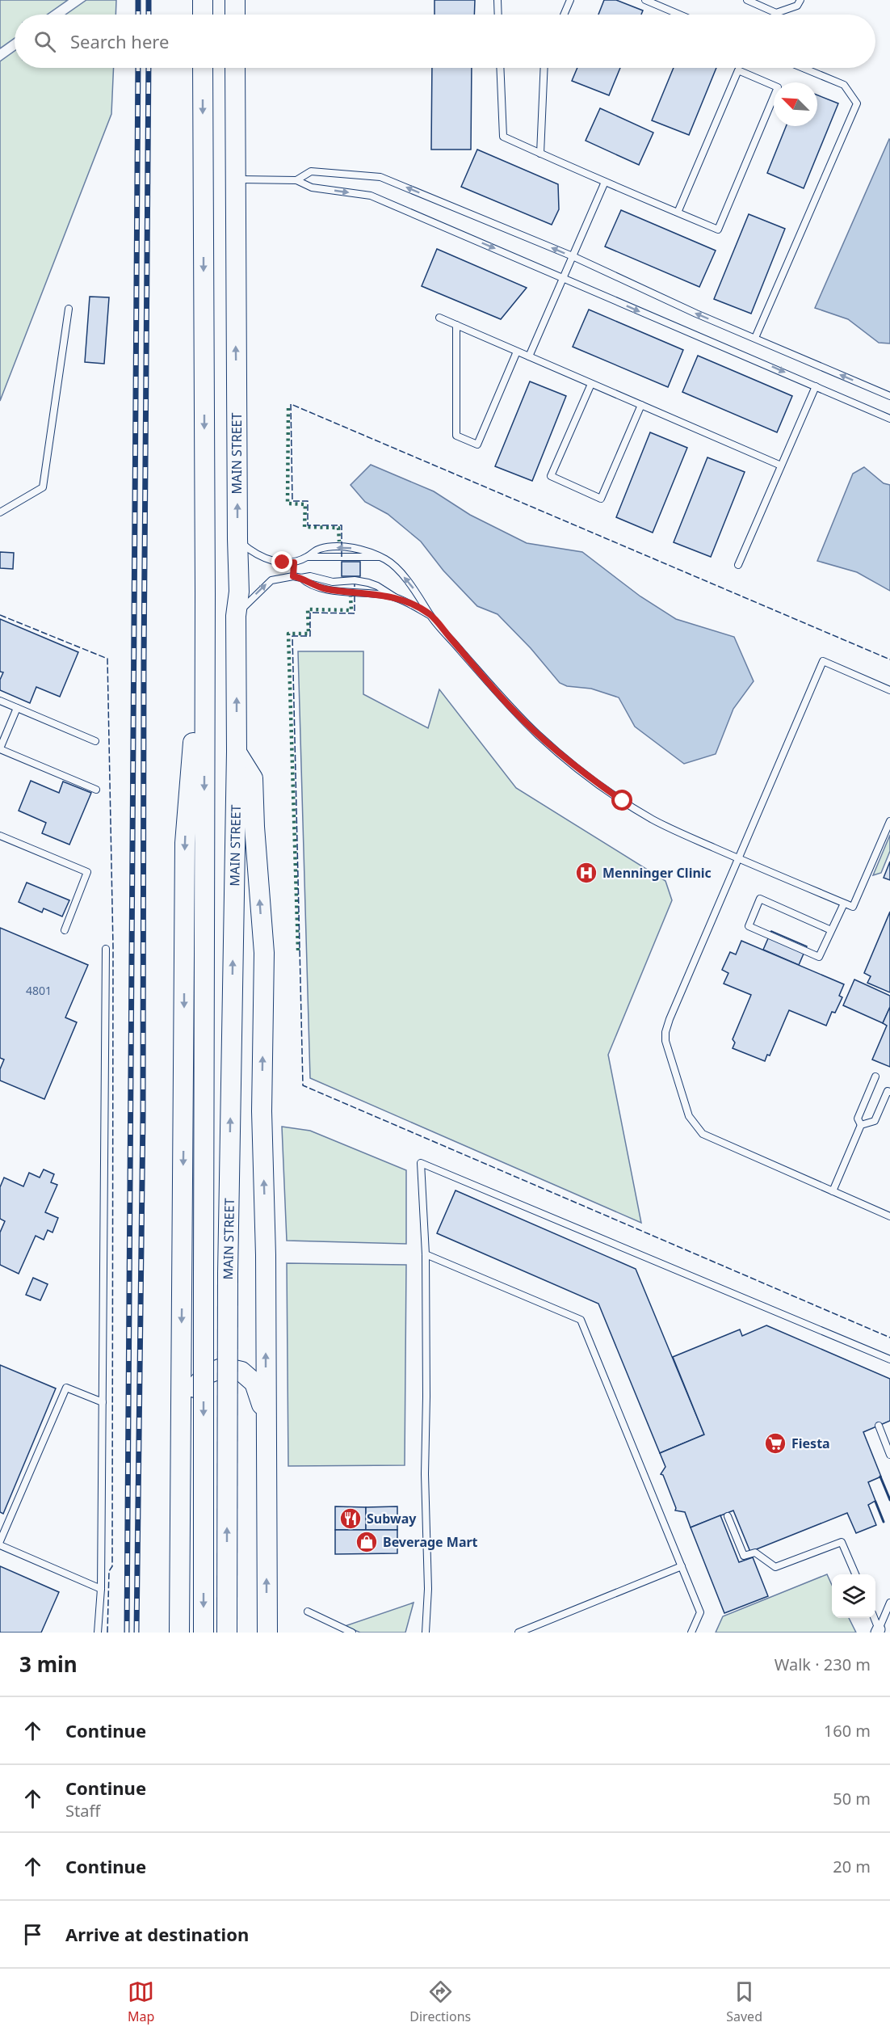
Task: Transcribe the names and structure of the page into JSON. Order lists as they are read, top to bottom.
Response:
{
  "streets": {
    "highway": ["MAIN STREET"]
  },
  "places": {
    "hospital": ["Menninger Clinic"],
    "supermarket": ["Fiesta"],
    "restaurant": ["Subway"],
    "shop": ["Beverage Mart"]
  },
  "house_numbers": ["4801"],
  "north": "top left",
  "page": {
    "search": "Search here",
    "heading": ["3 min", "Walk · 230 m"],
    "list": [
      ["Continue", "160 m"],
      ["Continue", "Staff", "50 m"],
      ["Continue", "20 m"],
      "Arrive at destination"
    ],
    "nav": ["Map", "Directions", "Saved"]
  }
}
